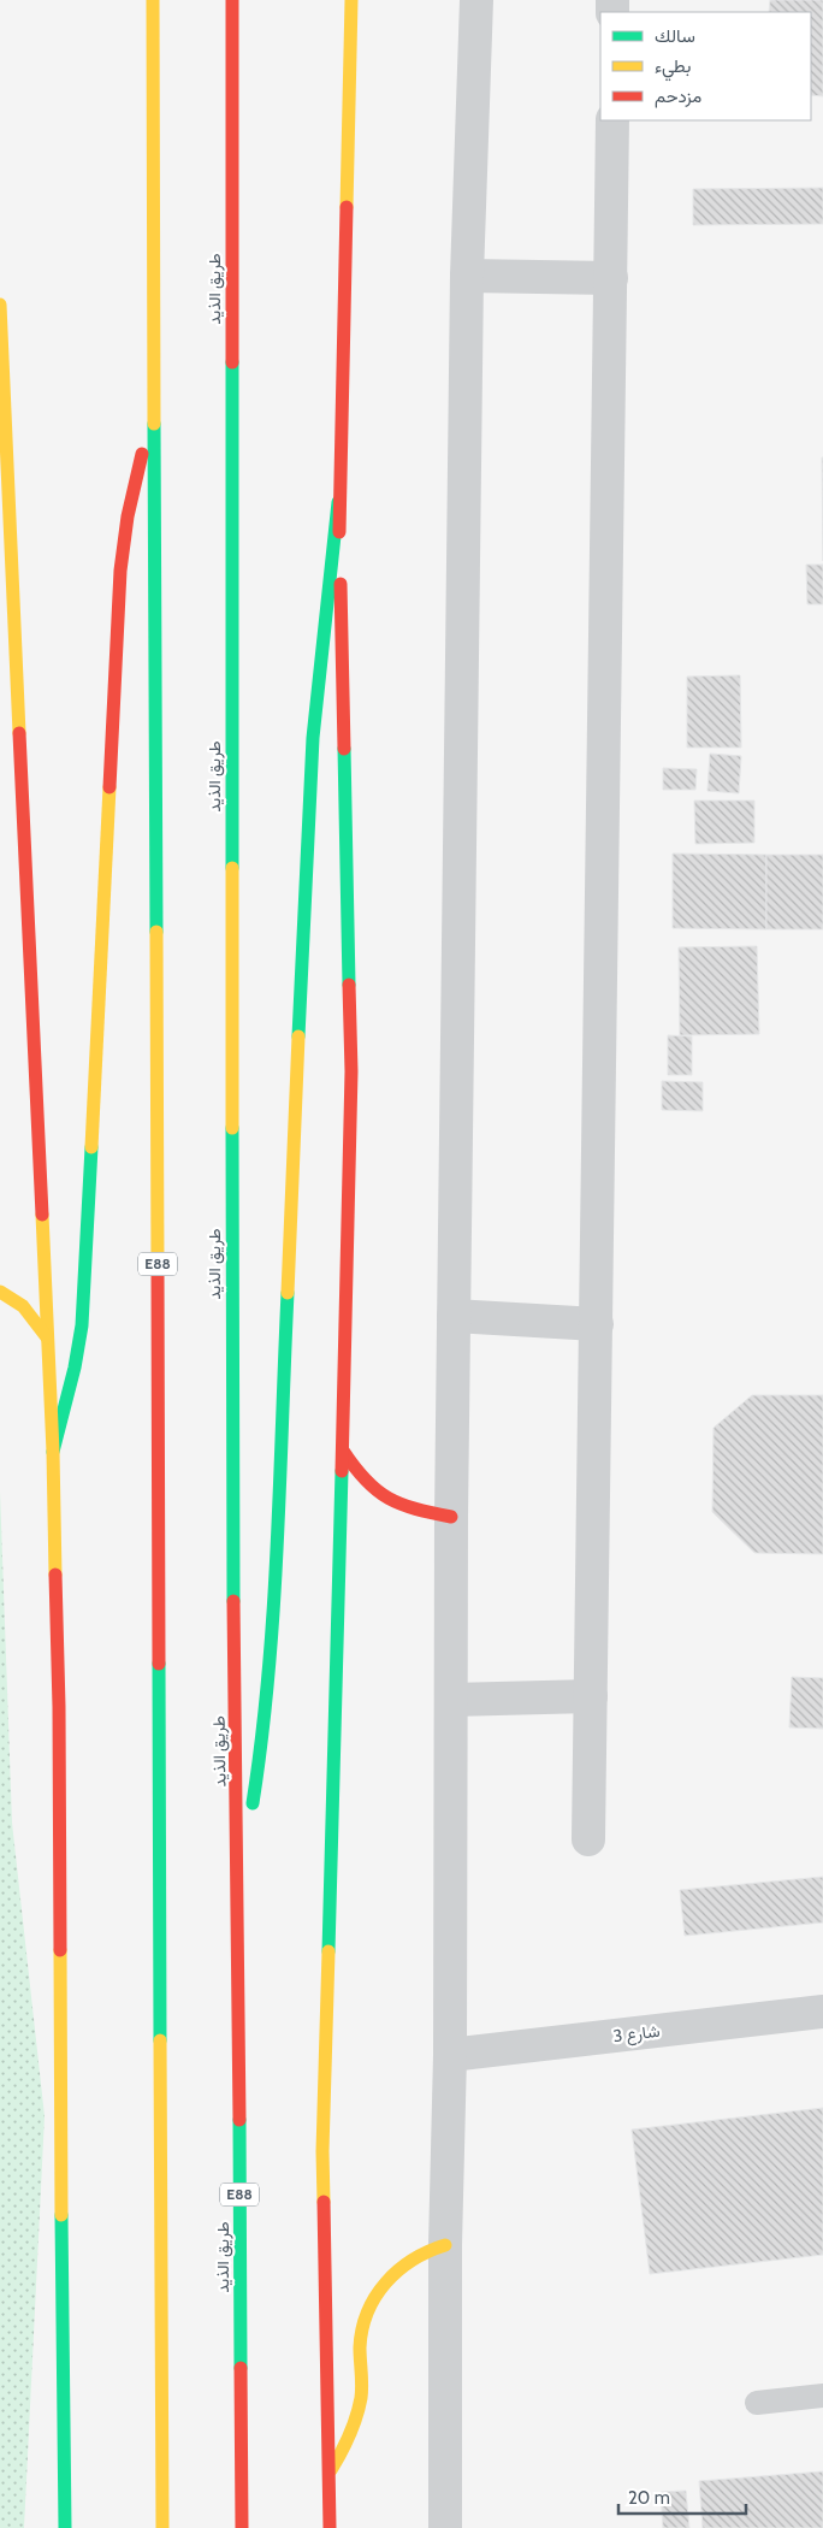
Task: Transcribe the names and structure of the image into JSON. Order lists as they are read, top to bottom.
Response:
{
  "streets": {
    "main road": ["طريق الذيد", "E88"],
    "street": ["شارع 3"]
  },
  "legend": ["سالك", "بطيء", "مزدحم"],
  "scale_bar": "20 m"
}
